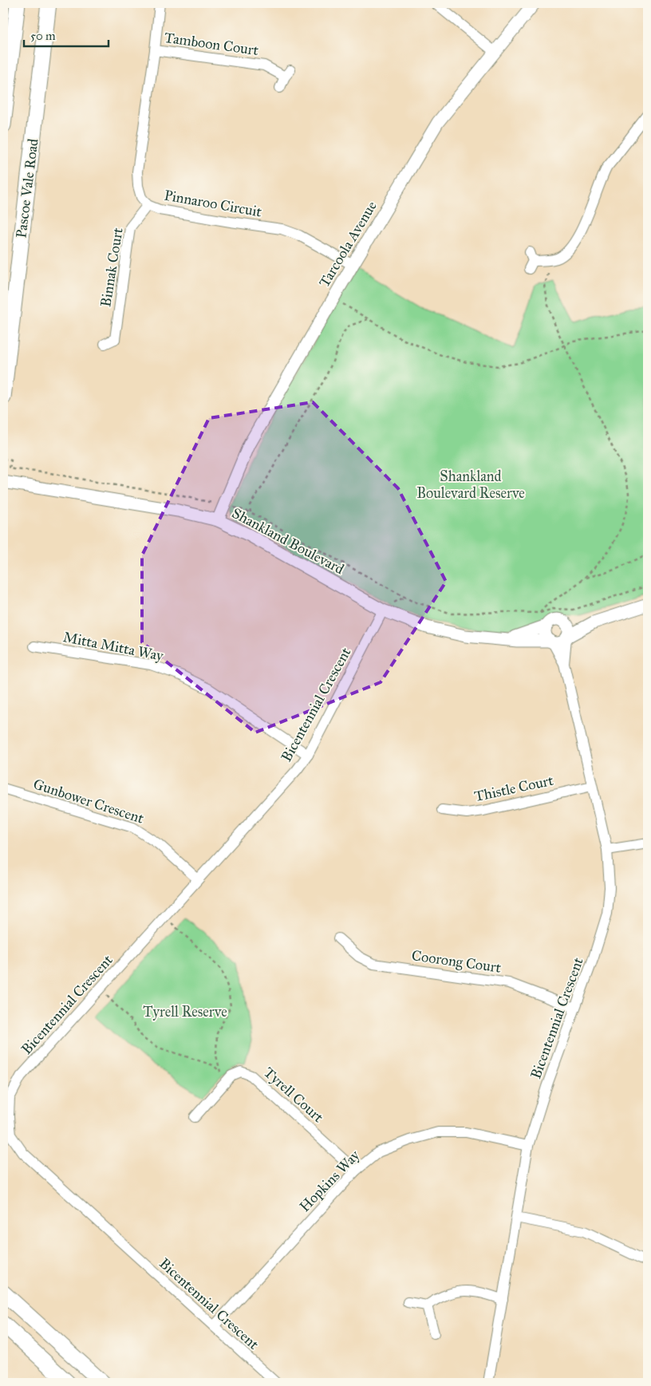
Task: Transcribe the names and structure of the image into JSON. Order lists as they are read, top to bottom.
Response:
{
  "streets": {
    "main road": ["Pascoe Vale Road"],
    "street": [
      "Tamboon Court",
      "Pinnaroo Circuit",
      "Tarcoola Avenue",
      "Binnak Court",
      "Shankland Boulevard",
      "Mitta Mitta Way",
      "Bicentennial Crescent",
      "Thistle Court",
      "Gunbower Crescent",
      "Coorong Court",
      "Tyrell Court",
      "Hopkins Way"
    ]
  },
  "crossings": [
    ["Tamboon Court", "Pinnaroo Circuit"],
    ["Pinnaroo Circuit", "Tarcoola Avenue"],
    ["Pinnaroo Circuit", "Binnak Court"],
    ["Tarcoola Avenue", "Shankland Boulevard"],
    ["Shankland Boulevard", "Bicentennial Crescent"],
    ["Mitta Mitta Way", "Bicentennial Crescent"],
    ["Bicentennial Crescent", "Thistle Court"],
    ["Bicentennial Crescent", "Gunbower Crescent"],
    ["Bicentennial Crescent", "Coorong Court"],
    ["Bicentennial Crescent", "Hopkins Way"],
    ["Tyrell Court", "Hopkins Way"]
  ],
  "parks": ["Shankland Boulevard Reserve", "Tyrell Reserve"],
  "scale_bar": "50 m"
}
